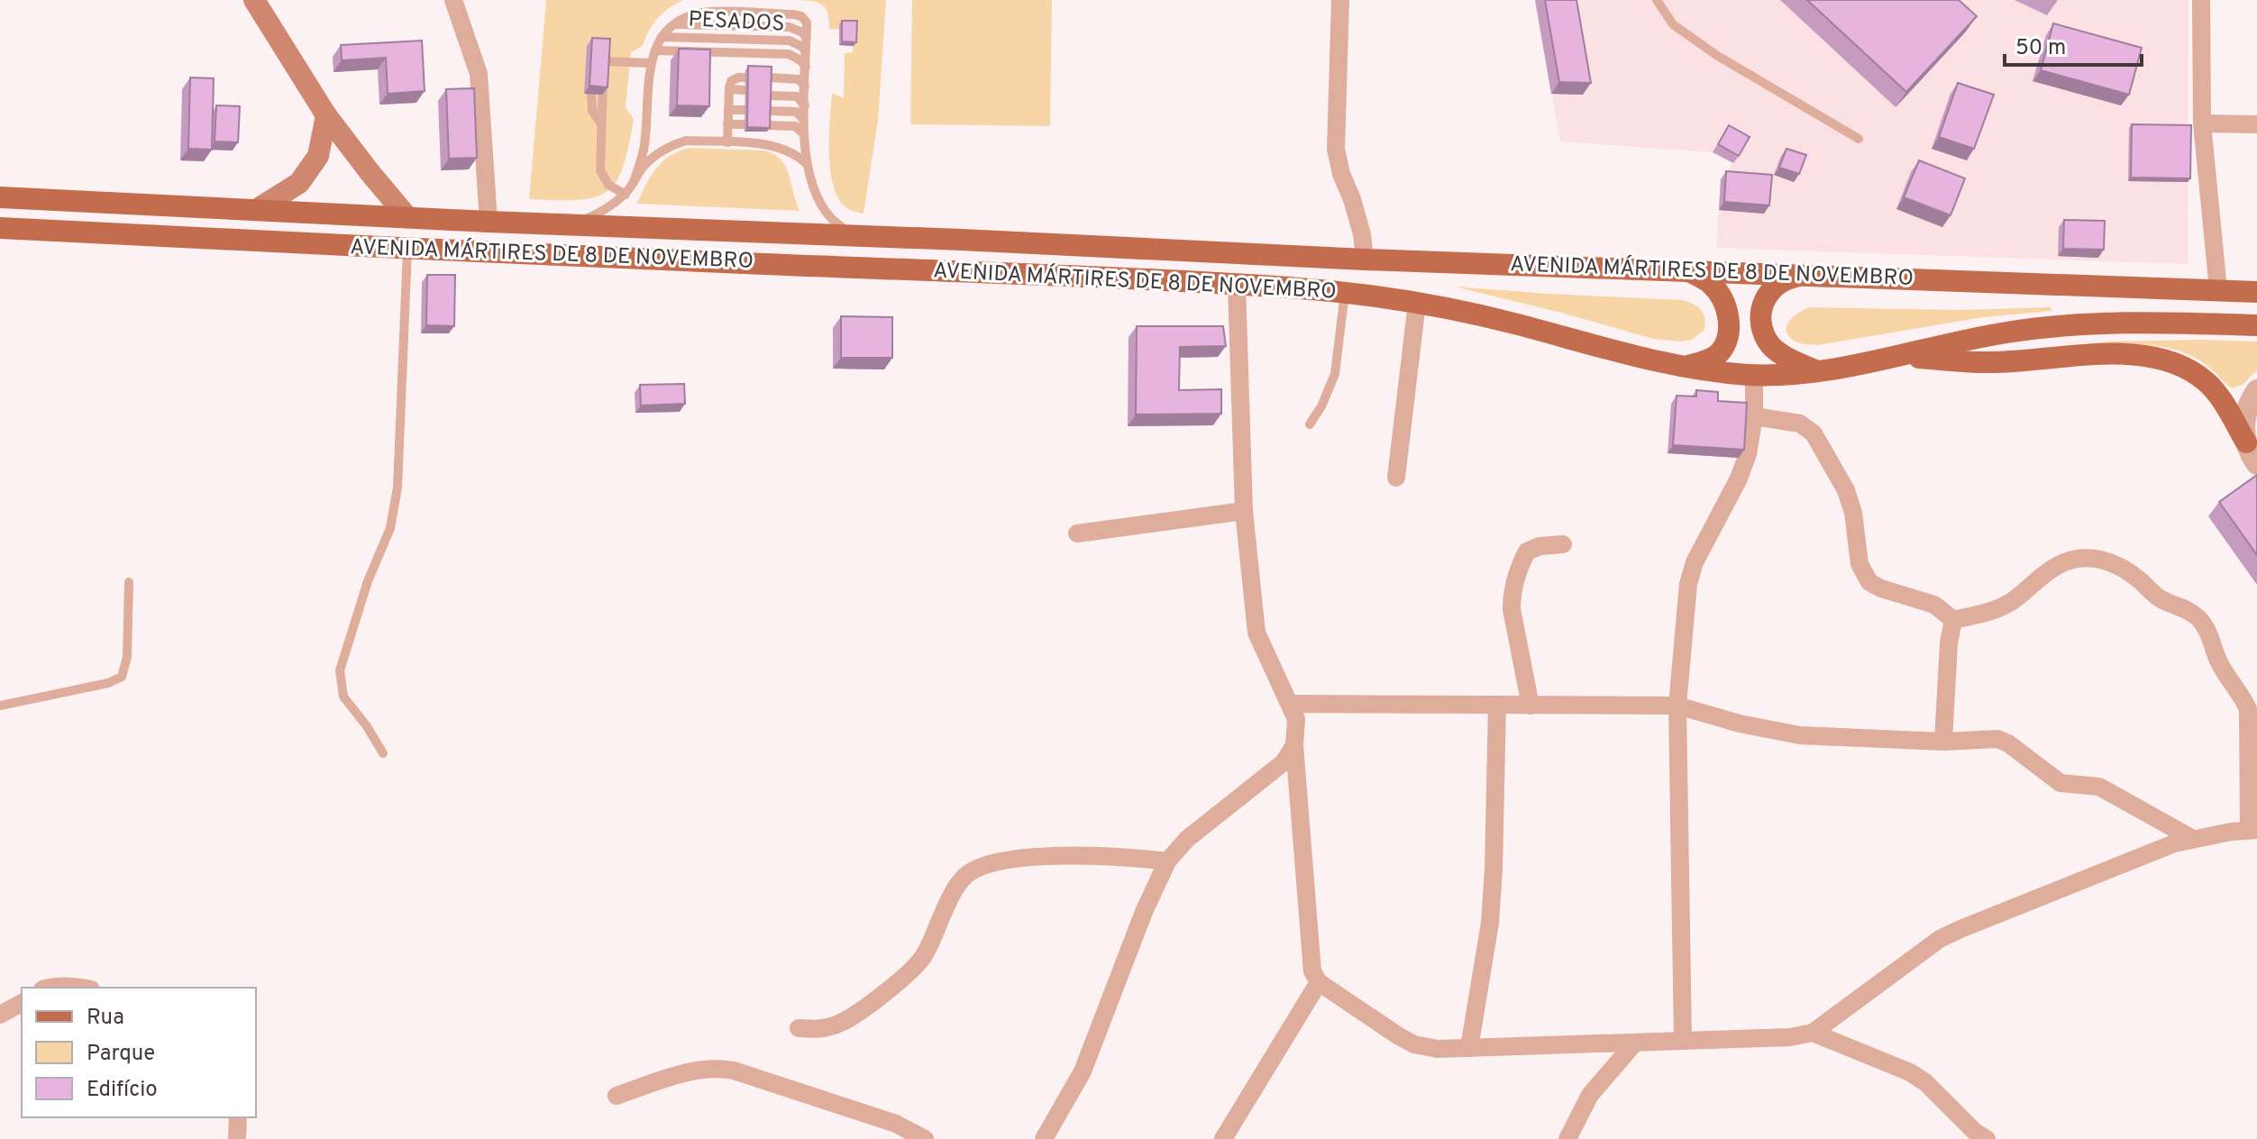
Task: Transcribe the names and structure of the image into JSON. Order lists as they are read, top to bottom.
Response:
{
  "streets": {
    "main road": ["AVENIDA MÁRTIRES DE 8 DE NOVEMBRO"],
    "lane": ["PESADOS"]
  },
  "crossings": [
    ["PESADOS", "AVENIDA MÁRTIRES DE 8 DE NOVEMBRO"]
  ],
  "legend": ["Rua", "Parque", "Edifício"],
  "scale_bar": "50 m"
}
